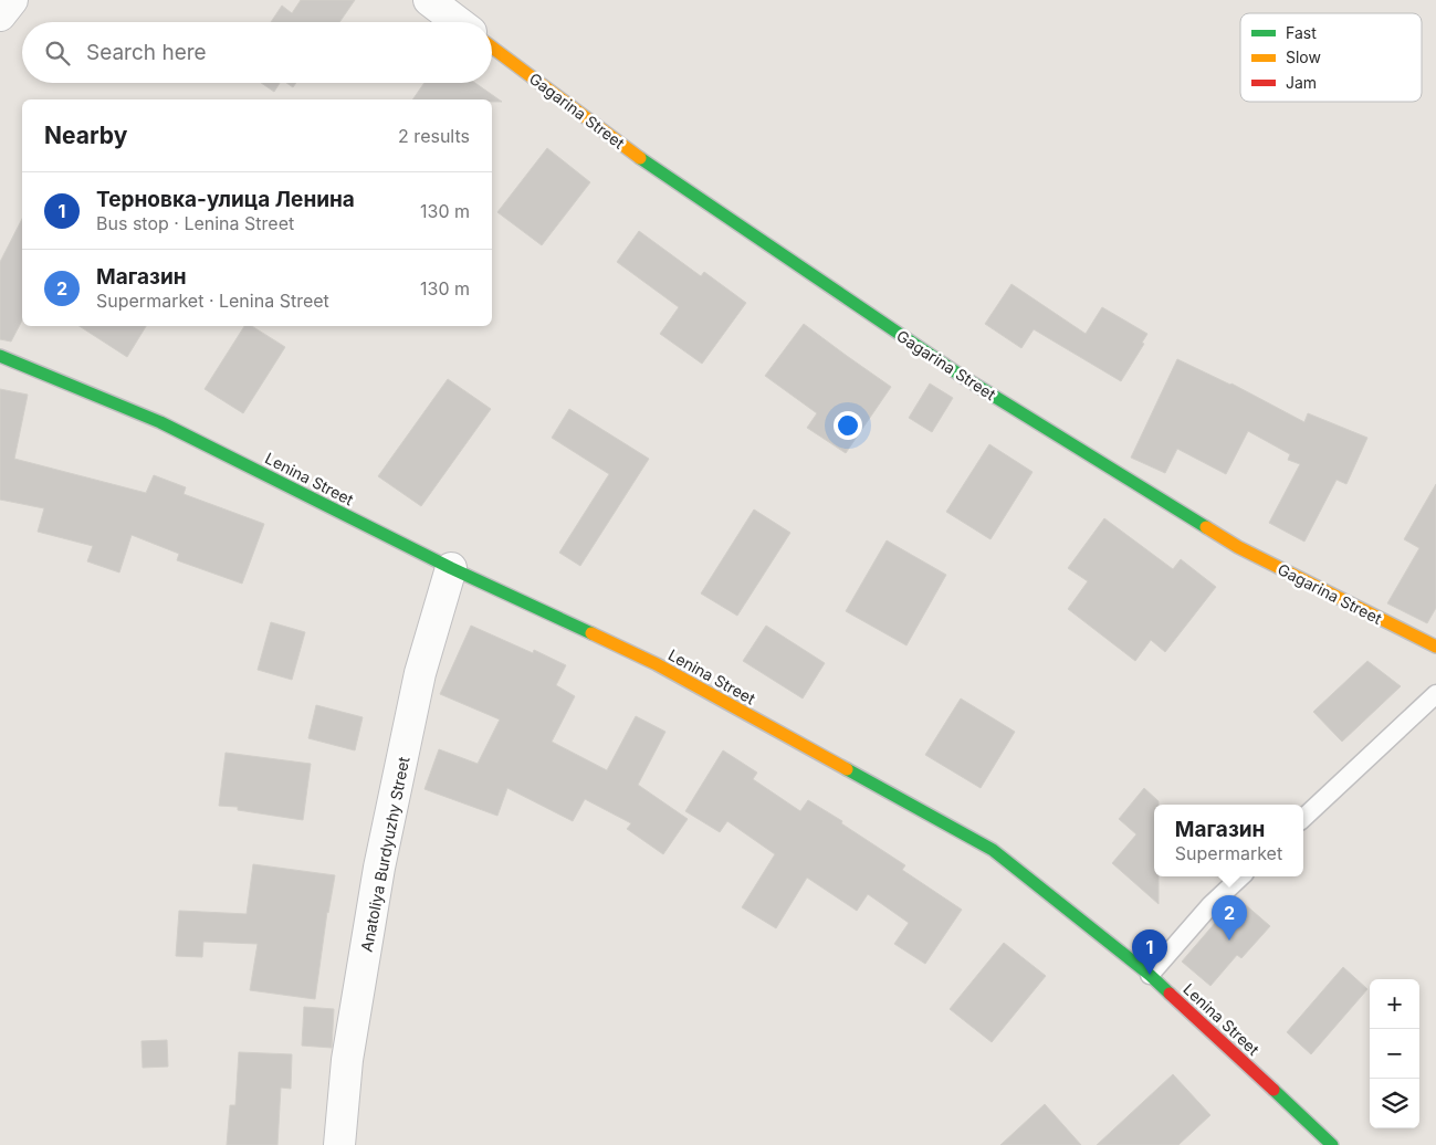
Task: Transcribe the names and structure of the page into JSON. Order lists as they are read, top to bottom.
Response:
{
  "streets": {
    "street": ["Gagarina Street", "Lenina Street", "Anatoliya Burdyuzhy Street"]
  },
  "crossings": [
    ["Lenina Street", "Anatoliya Burdyuzhy Street"]
  ],
  "legend": ["Fast", "Slow", "Jam"],
  "page": {
    "search": "Search here",
    "heading": ["Nearby", "2 results"],
    "list": [
      {
        "mark": "1",
        "name": "Терновка-улица Ленина",
        "note": "Bus stop · Lenina Street",
        "value": "130 m"
      },
      {
        "mark": "2",
        "name": "Магазин",
        "note": "Supermarket · Lenina Street",
        "value": "130 m"
      }
    ],
    "popup": ["Магазин", "Supermarket"],
    "pins": ["2", "1"],
    "map_buttons": ["+", "−"]
  }
}
